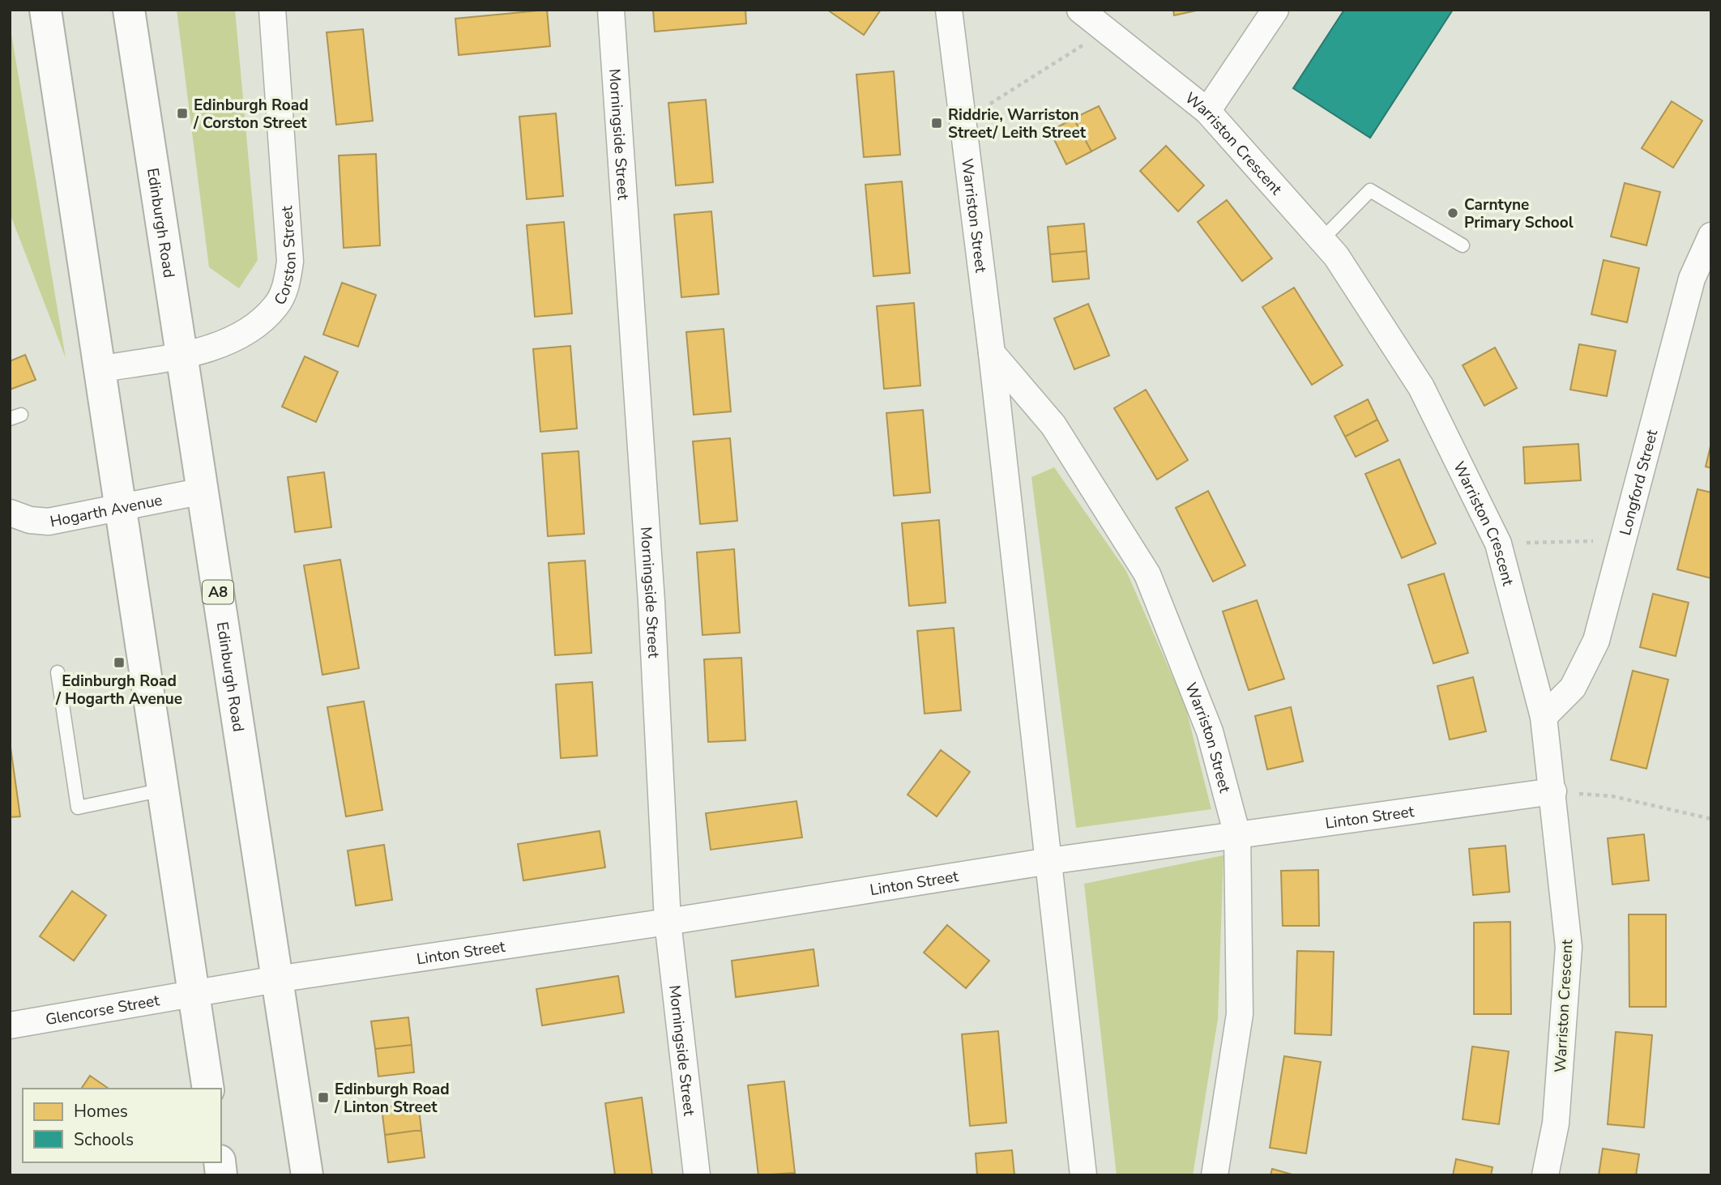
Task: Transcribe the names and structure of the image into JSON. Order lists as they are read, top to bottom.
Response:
{
  "streets": {
    "main road": ["Edinburgh Road", "A8"],
    "street": [
      "Morningside Street",
      "Warriston Crescent",
      "Warriston Street",
      "Corston Street",
      "Longford Street",
      "Hogarth Avenue",
      "Linton Street",
      "Glencorse Street"
    ]
  },
  "crossings": [
    ["Morningside Street", "Linton Street"],
    ["Warriston Crescent", "Longford Street"],
    ["Warriston Crescent", "Linton Street"],
    ["Warriston Street", "Linton Street"],
    ["Edinburgh Road", "Corston Street"],
    ["Edinburgh Road", "Hogarth Avenue"],
    ["Edinburgh Road", "Linton Street"],
    ["Linton Street", "Glencorse Street"]
  ],
  "places": {
    "transit": [
      "Edinburgh Road / Corston Street",
      "Riddrie, Warriston Street/ Leith Street",
      "Edinburgh Road / Hogarth Avenue",
      "Edinburgh Road / Linton Street"
    ],
    "other": ["Carntyne Primary School"]
  },
  "legend": ["Homes", "Schools"]
}
